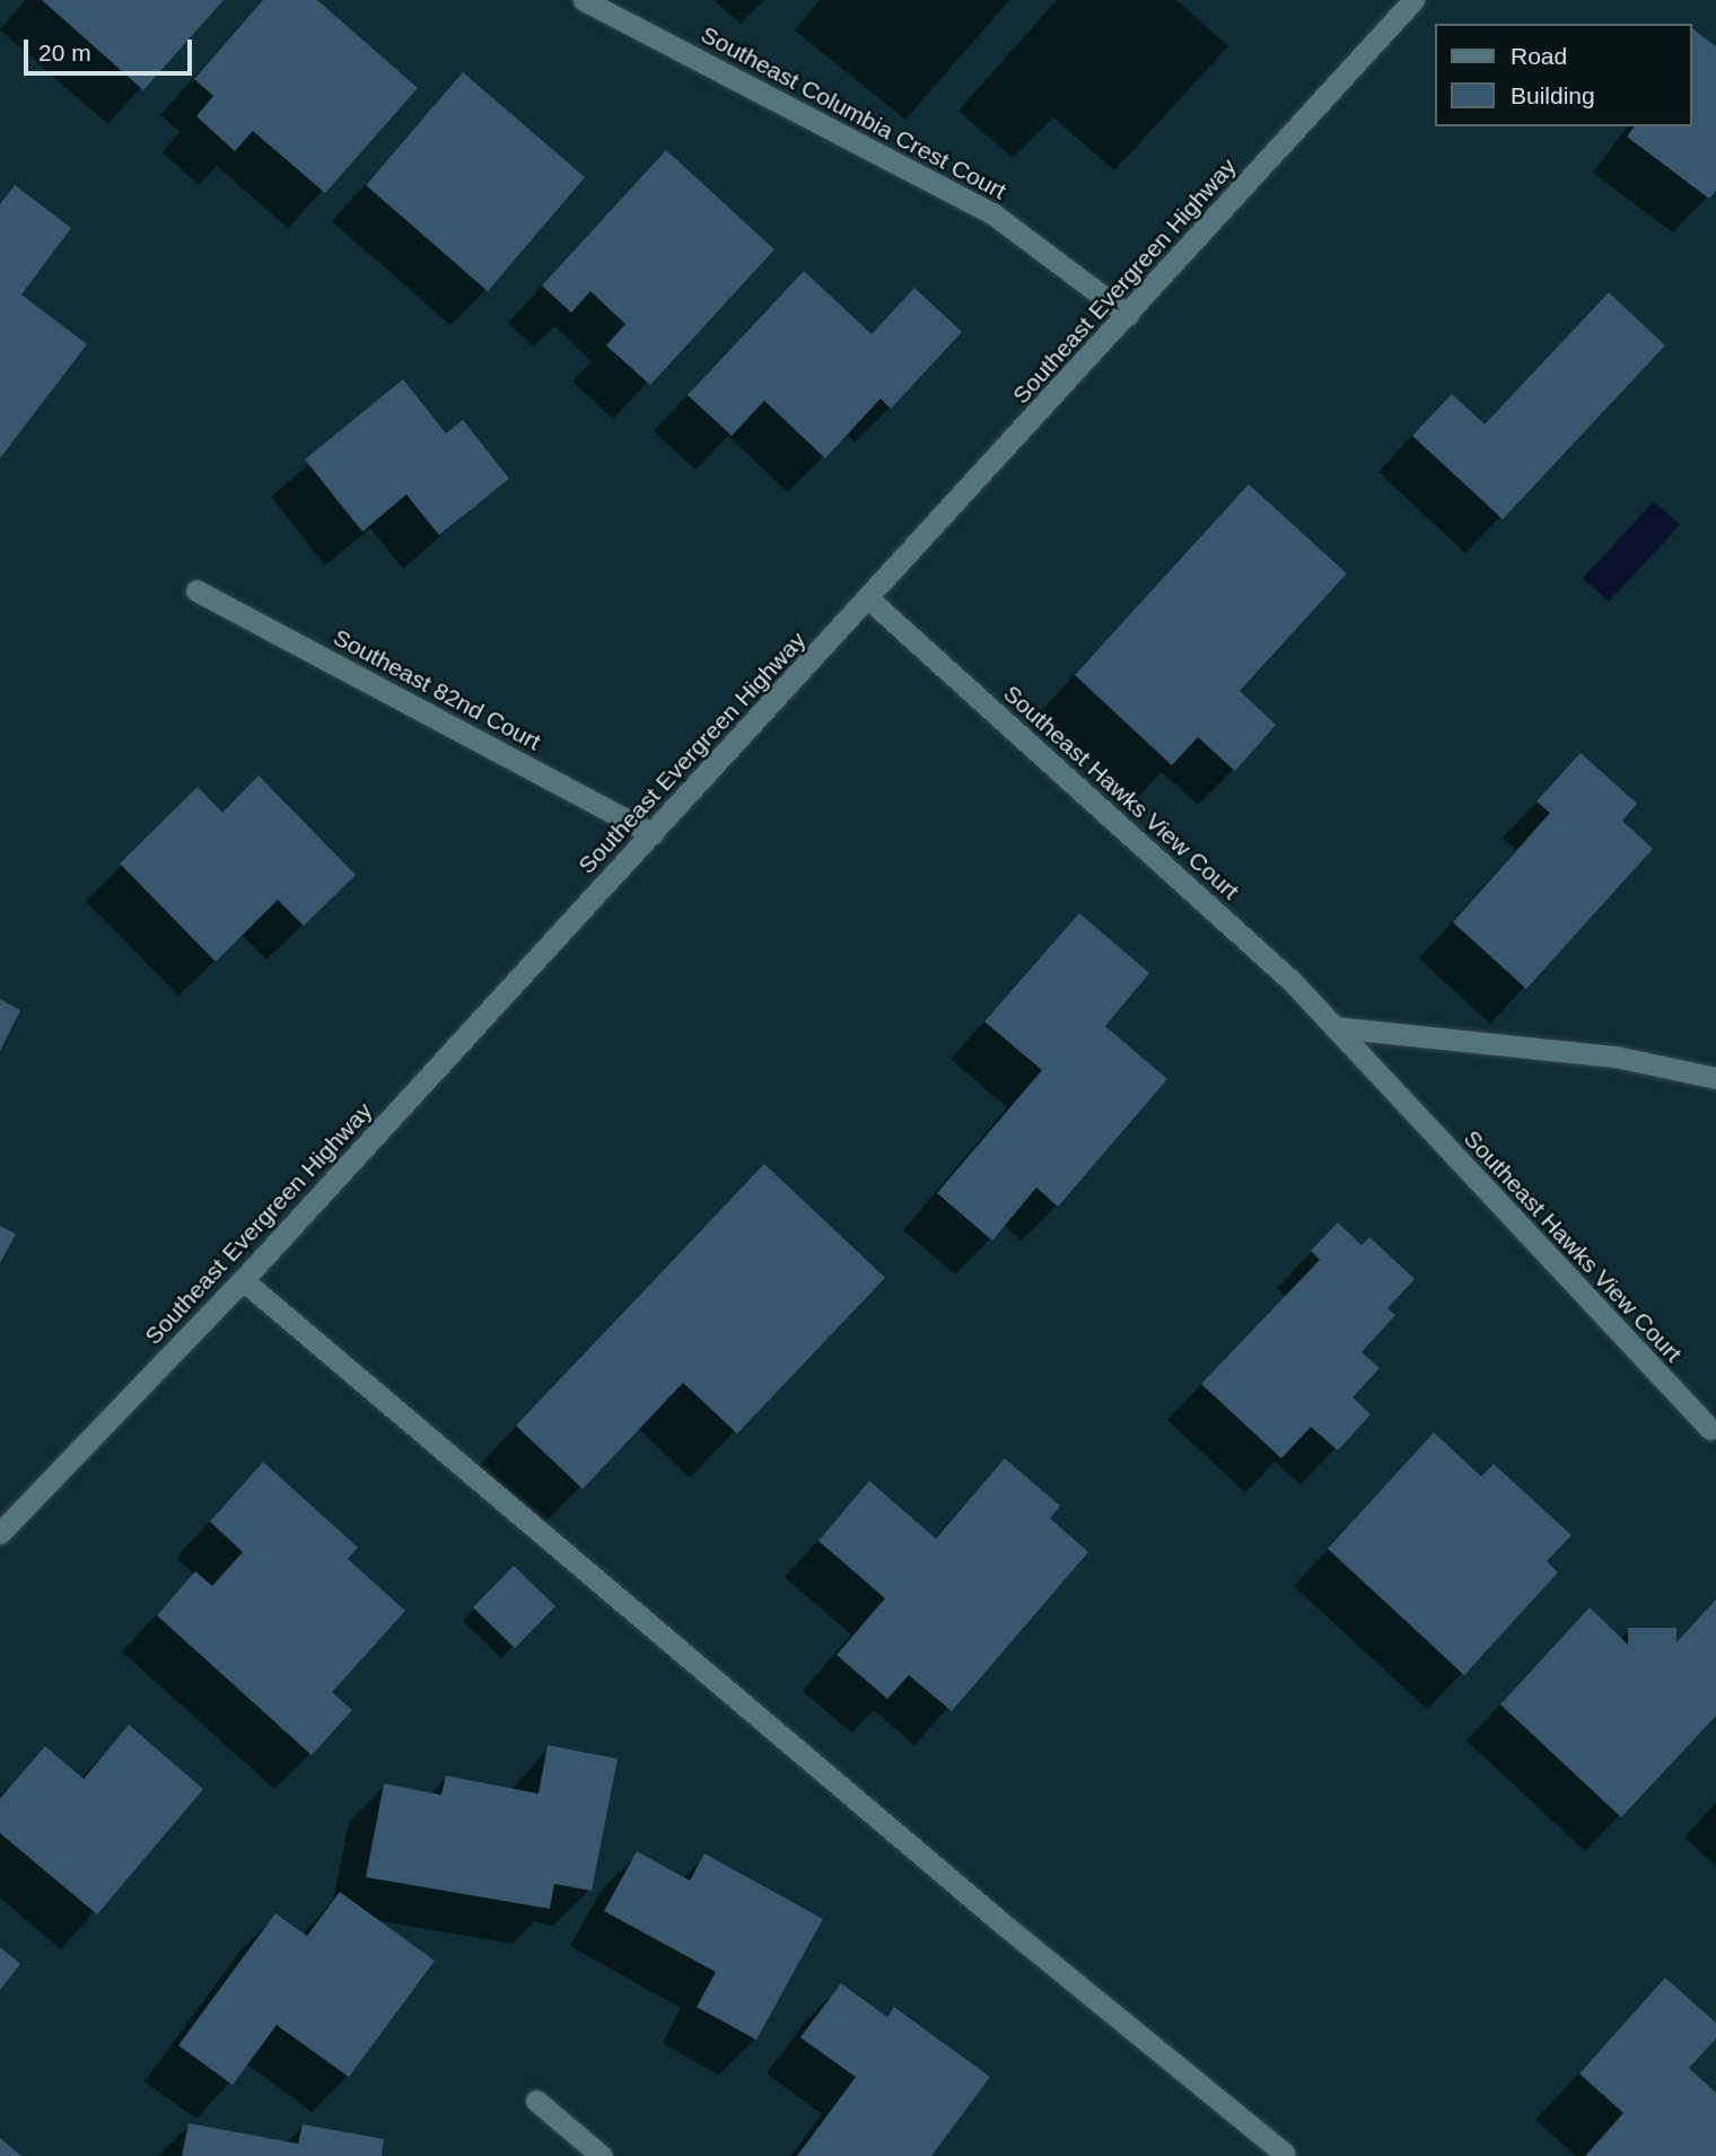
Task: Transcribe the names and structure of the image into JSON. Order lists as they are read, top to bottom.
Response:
{
  "streets": {
    "street": [
      "Southeast Columbia Crest Court",
      "Southeast Evergreen Highway",
      "Southeast 82nd Court",
      "Southeast Hawks View Court"
    ]
  },
  "crossings": [
    ["Southeast Columbia Crest Court", "Southeast Evergreen Highway"],
    ["Southeast Evergreen Highway", "Southeast 82nd Court"],
    ["Southeast Evergreen Highway", "Southeast Hawks View Court"]
  ],
  "legend": ["Road", "Building"],
  "scale_bar": "20 m"
}
